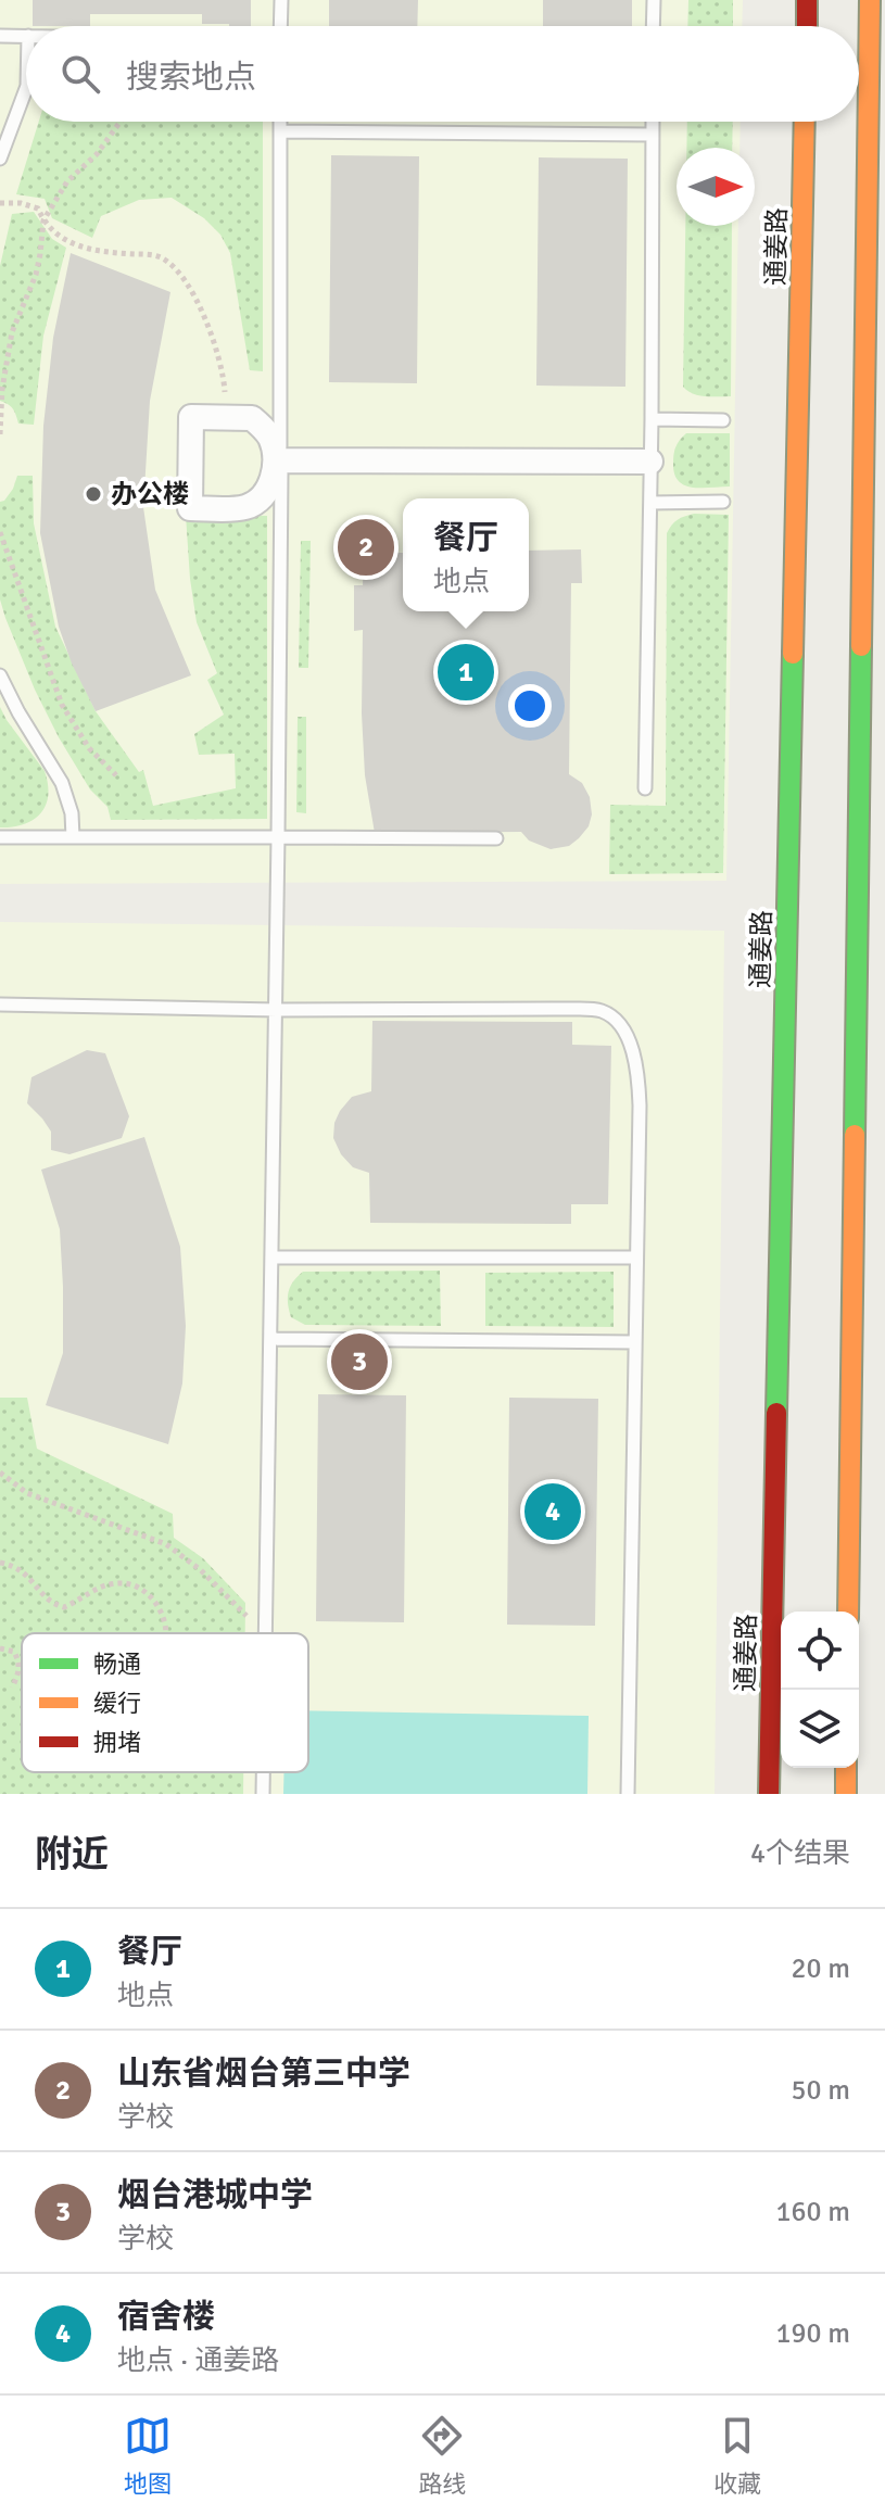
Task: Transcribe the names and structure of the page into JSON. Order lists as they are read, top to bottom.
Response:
{
  "streets": {
    "street": ["通姜路"]
  },
  "places": ["办公楼"],
  "legend": ["畅通", "缓行", "拥堵"],
  "north": "right",
  "page": {
    "search": "搜索地点",
    "popup": ["餐厅", "地点"],
    "pins": [
      "2",
      "1",
      "3",
      "4"
    ],
    "heading": ["附近", "4个结果"],
    "list": [
      {
        "mark": "1",
        "name": "餐厅",
        "note": "地点",
        "value": "20 m"
      },
      {
        "mark": "2",
        "name": "山东省烟台第三中学",
        "note": "学校",
        "value": "50 m"
      },
      {
        "mark": "3",
        "name": "烟台港城中学",
        "note": "学校",
        "value": "160 m"
      },
      {
        "mark": "4",
        "name": "宿舍楼",
        "note": "地点 · 通姜路",
        "value": "190 m"
      }
    ],
    "nav": ["地图", "路线", "收藏"]
  }
}
